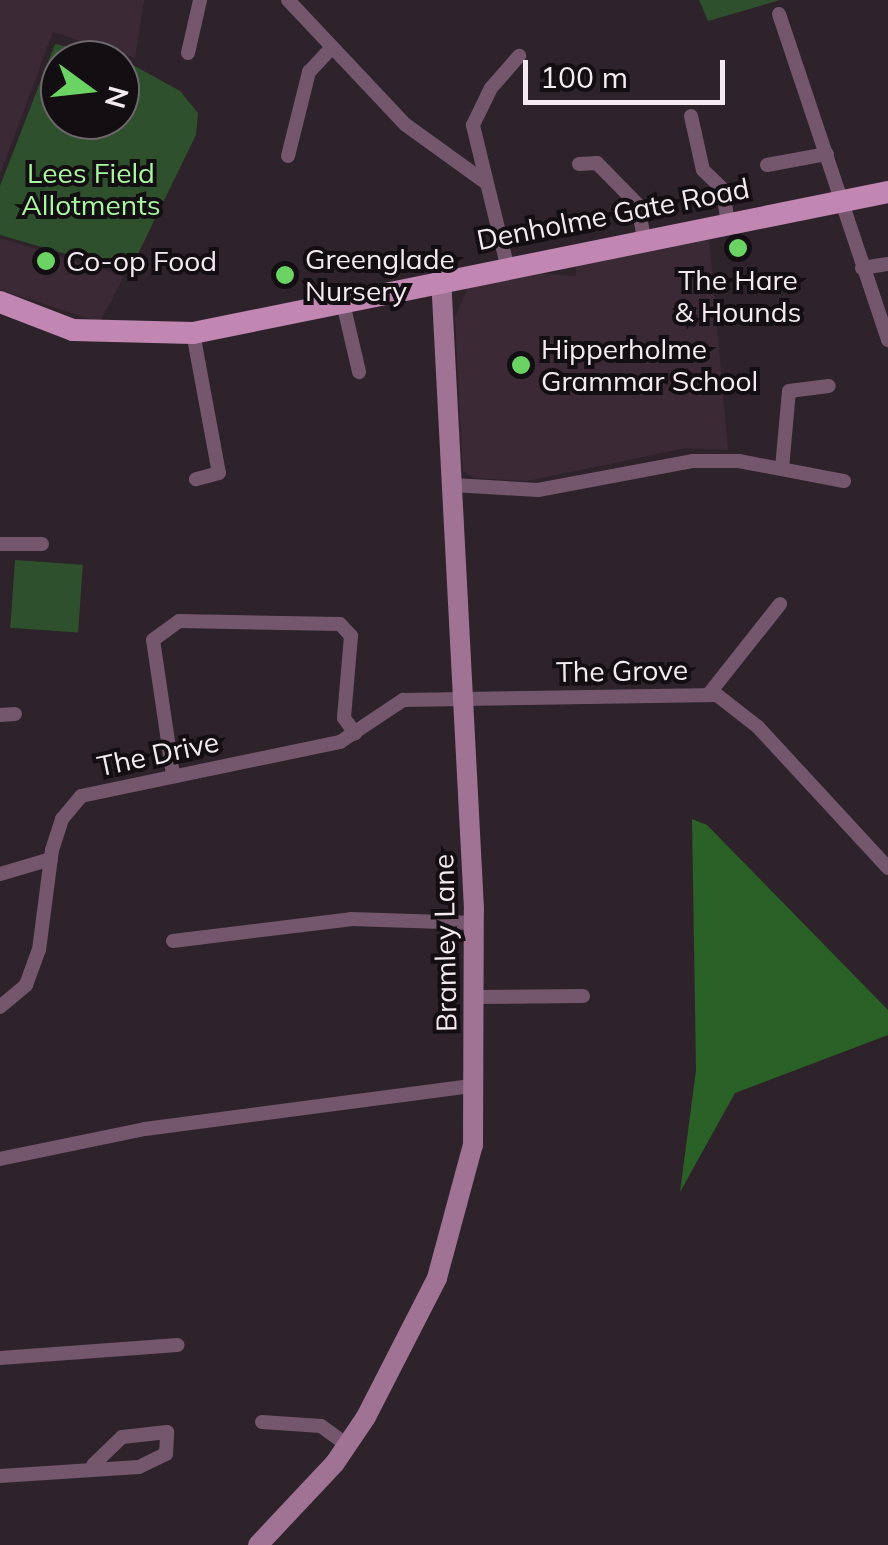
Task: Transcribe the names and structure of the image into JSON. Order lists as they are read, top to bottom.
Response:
{
  "streets": {
    "main road": ["Denholme Gate Road"],
    "street": ["The Grove", "The Drive", "Bramley Lane"]
  },
  "crossings": [
    ["Denholme Gate Road", "Bramley Lane"],
    ["The Grove", "The Drive"],
    ["The Grove", "Bramley Lane"],
    ["The Drive", "Bramley Lane"]
  ],
  "parks": ["Lees Field Allotments"],
  "places": [
    "The Hare & Hounds",
    "Co-op Food",
    "Greenglade Nursery",
    "Hipperholme Grammar School"
  ],
  "scale_bar": "100 m",
  "north": "right"
}
